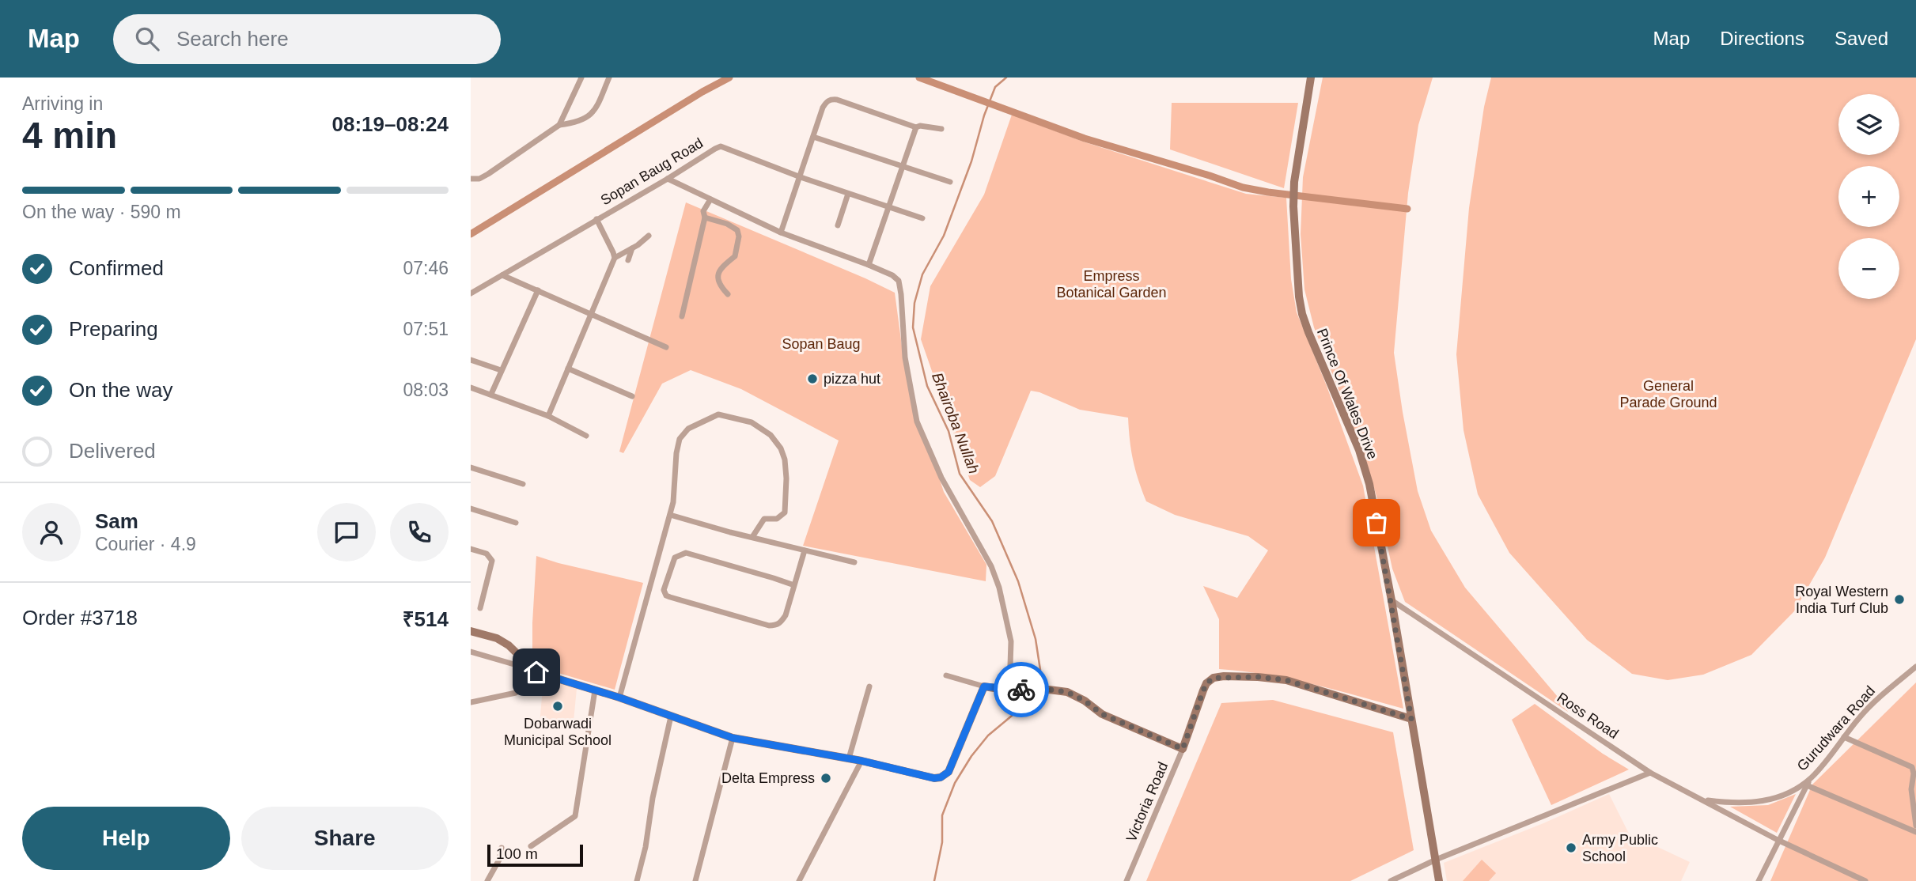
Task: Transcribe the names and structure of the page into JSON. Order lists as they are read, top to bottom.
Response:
{
  "streets": {
    "street": [
      "Sopan Baug Road",
      "Prince Of Wales Drive",
      "Ross Road",
      "Gurudwara Road",
      "Victoria Road"
    ]
  },
  "crossings": [
    ["Prince Of Wales Drive", "Ross Road"],
    ["Prince Of Wales Drive", "Victoria Road"],
    ["Ross Road", "Gurudwara Road"]
  ],
  "water": ["Bhairoba Nullah"],
  "parks": ["Empress Botanical Garden", "Sopan Baug", "General Parade Ground"],
  "places": [
    "pizza hut",
    "Royal Western India Turf Club",
    "Dobarwadi Municipal School",
    "Delta Empress",
    "Army Public School"
  ],
  "scale_bar": "100 m",
  "page": {
    "header": "Map",
    "search": "Search here",
    "nav": ["Map", "Directions", "Saved"],
    "heading": ["4 min", "Arriving in", "08:19–08:24"],
    "panel": [
      "Sam",
      "Courier · 4.9",
      "Order #3718",
      "₹514"
    ],
    "map_buttons": ["+", "−"],
    "bar": "On the way · 590 m",
    "list": [
      ["Confirmed", "07:46"],
      ["Preparing", "07:51"],
      ["On the way", "08:03"],
      "Delivered"
    ],
    "buttons": ["Help", "Share"],
    "scale": "100 m"
  }
}
